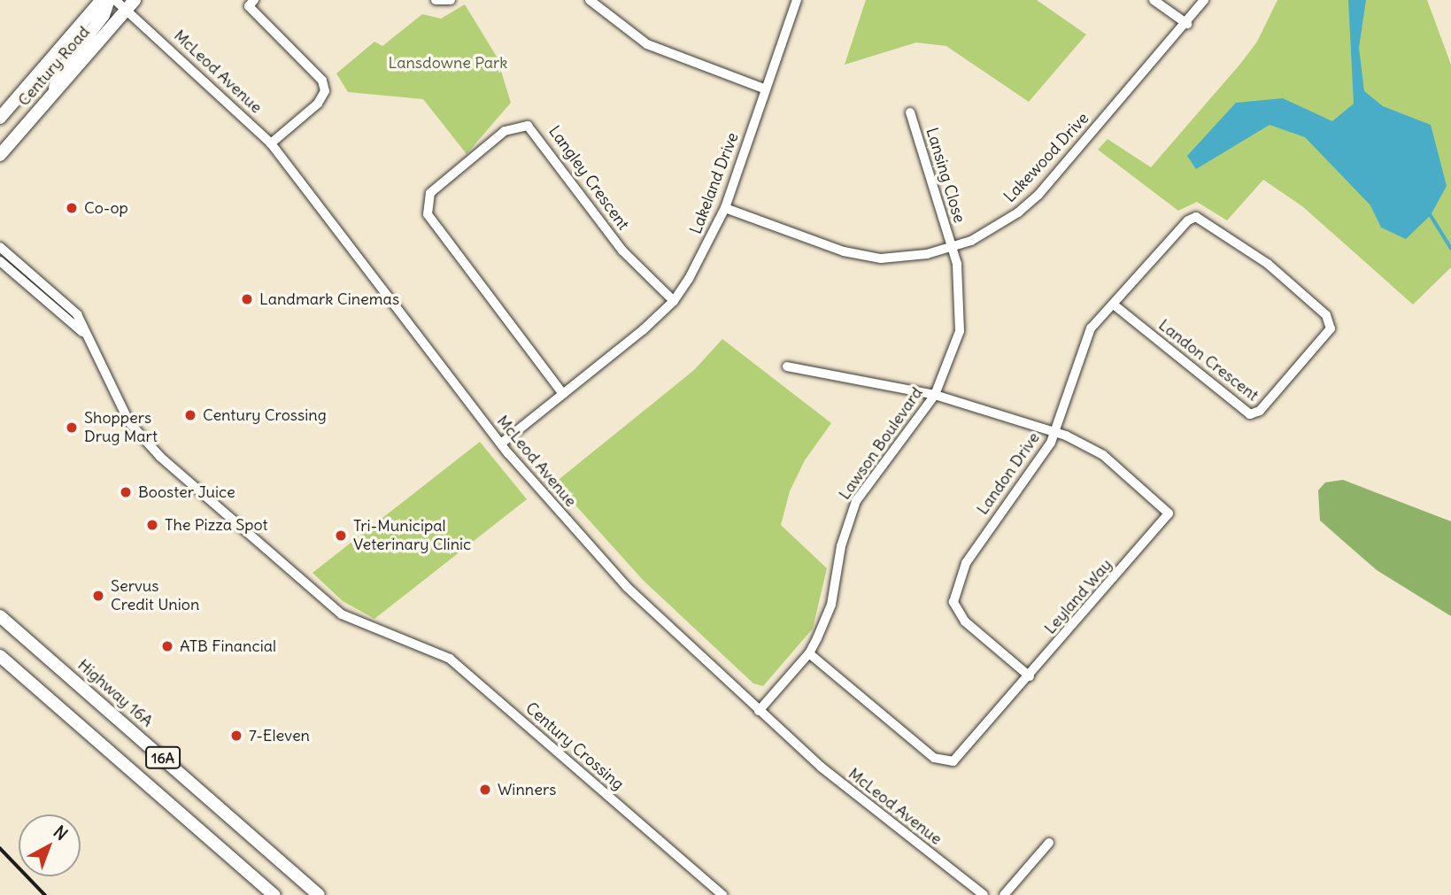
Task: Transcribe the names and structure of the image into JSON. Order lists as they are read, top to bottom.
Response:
{
  "streets": {
    "main road": ["Century Road", "Highway 16A", "16A"],
    "street": [
      "McLeod Avenue",
      "Lakewood Drive",
      "Lansing Close",
      "Langley Crescent",
      "Lakeland Drive",
      "Landon Crescent",
      "Lawson Boulevard",
      "Landon Drive",
      "Leyland Way",
      "Century Crossing"
    ]
  },
  "crossings": [
    ["Century Road", "McLeod Avenue"],
    ["McLeod Avenue", "Lakeland Drive"],
    ["McLeod Avenue", "Lawson Boulevard"],
    ["Lakewood Drive", "Lansing Close"],
    ["Lakewood Drive", "Lakeland Drive"],
    ["Lakewood Drive", "Lawson Boulevard"],
    ["Lansing Close", "Lawson Boulevard"],
    ["Langley Crescent", "Lakeland Drive"],
    ["Landon Crescent", "Landon Drive"],
    ["Lawson Boulevard", "Leyland Way"],
    ["Landon Drive", "Leyland Way"]
  ],
  "parks": ["Lansdowne Park"],
  "places": [
    "Co-op",
    "Landmark Cinemas",
    "Century Crossing",
    "Shoppers Drug Mart",
    "Booster Juice",
    "The Pizza Spot",
    "Tri-Municipal Veterinary Clinic",
    "Servus Credit Union",
    "ATB Financial",
    "7-Eleven",
    "Winners"
  ],
  "north": "top right"
}
